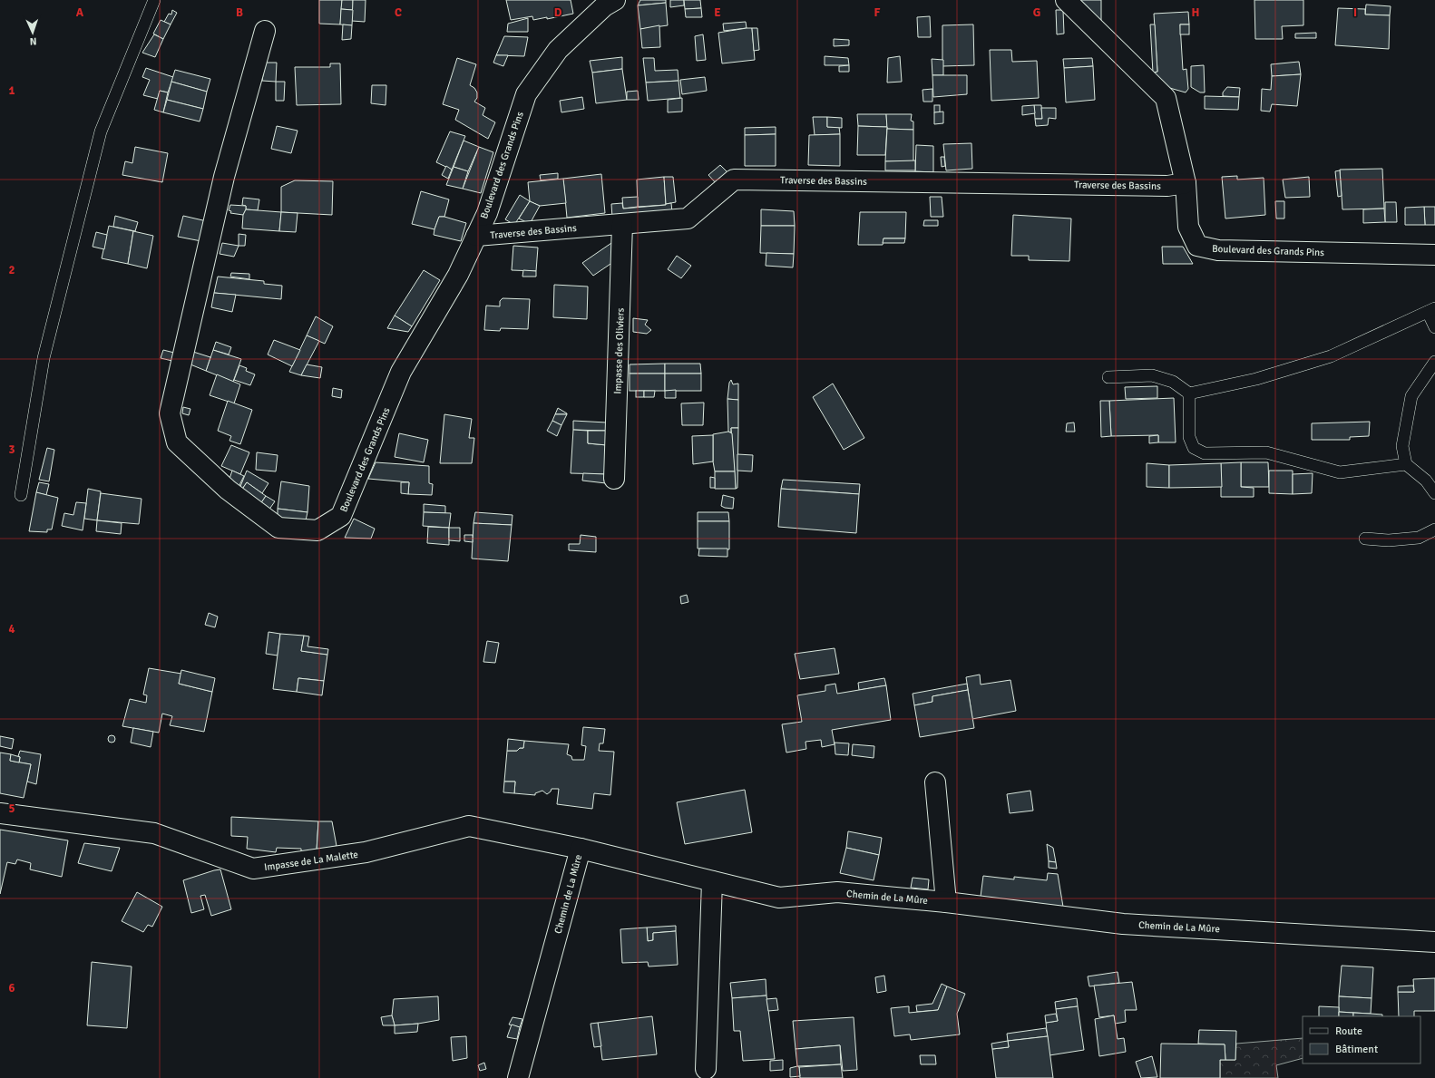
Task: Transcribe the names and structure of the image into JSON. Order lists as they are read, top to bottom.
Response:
{
  "streets": {
    "street": [
      "Boulevard des Grands Pins",
      "Traverse des Bassins",
      "Impasse des Oliviers",
      "Impasse de La Malette",
      "Chemin de La Mûre"
    ]
  },
  "crossings": [
    ["Boulevard des Grands Pins", "Traverse des Bassins"],
    ["Traverse des Bassins", "Impasse des Oliviers"],
    ["Impasse de La Malette", "Chemin de La Mûre"]
  ],
  "legend": ["Route", "Bâtiment"],
  "north": "bottom",
  "grid": {
    "columns": [
      "A",
      "B",
      "C",
      "D",
      "E",
      "F",
      "G",
      "H",
      "I"
    ],
    "rows": [
      "1",
      "2",
      "3",
      "4",
      "5",
      "6"
    ]
  }
}
